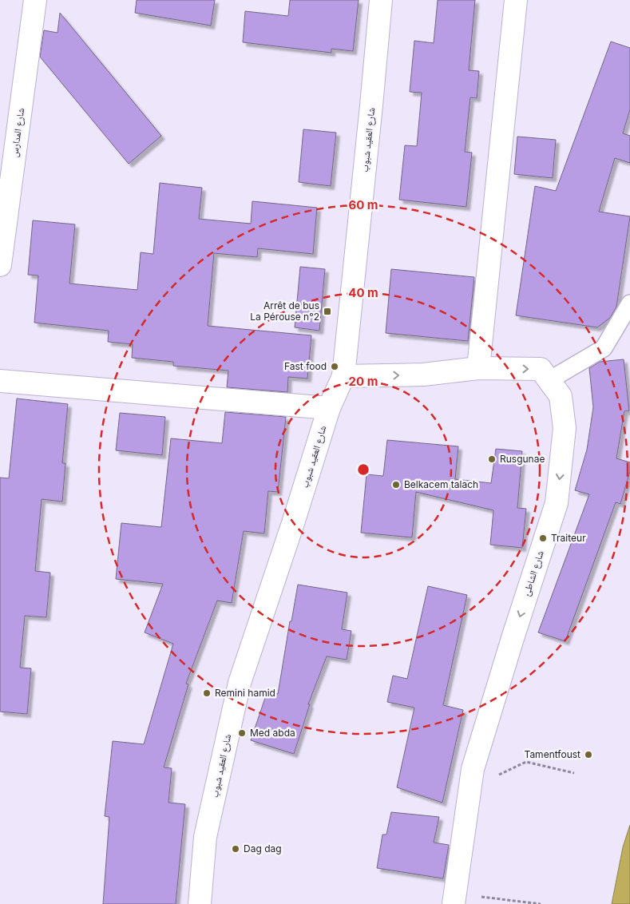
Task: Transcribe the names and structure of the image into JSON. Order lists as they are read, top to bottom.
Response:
{
  "streets": {
    "street": ["شارع المدارس", "شارع العقيد شبوب", "شارع الشاطئ"]
  },
  "crossings": [
    ["شارع العقيد شبوب", "شارع الشاطئ"]
  ],
  "places": {
    "transit": ["Arrêt de bus La Pérouse n°2"],
    "other": [
      "Fast food",
      "Rusgunae",
      "Belkacem talach",
      "Traiteur",
      "Remini hamid",
      "Med abda",
      "Tamentfoust",
      "Dag dag"
    ]
  },
  "rings": ["60 m", "40 m", "20 m"]
}
